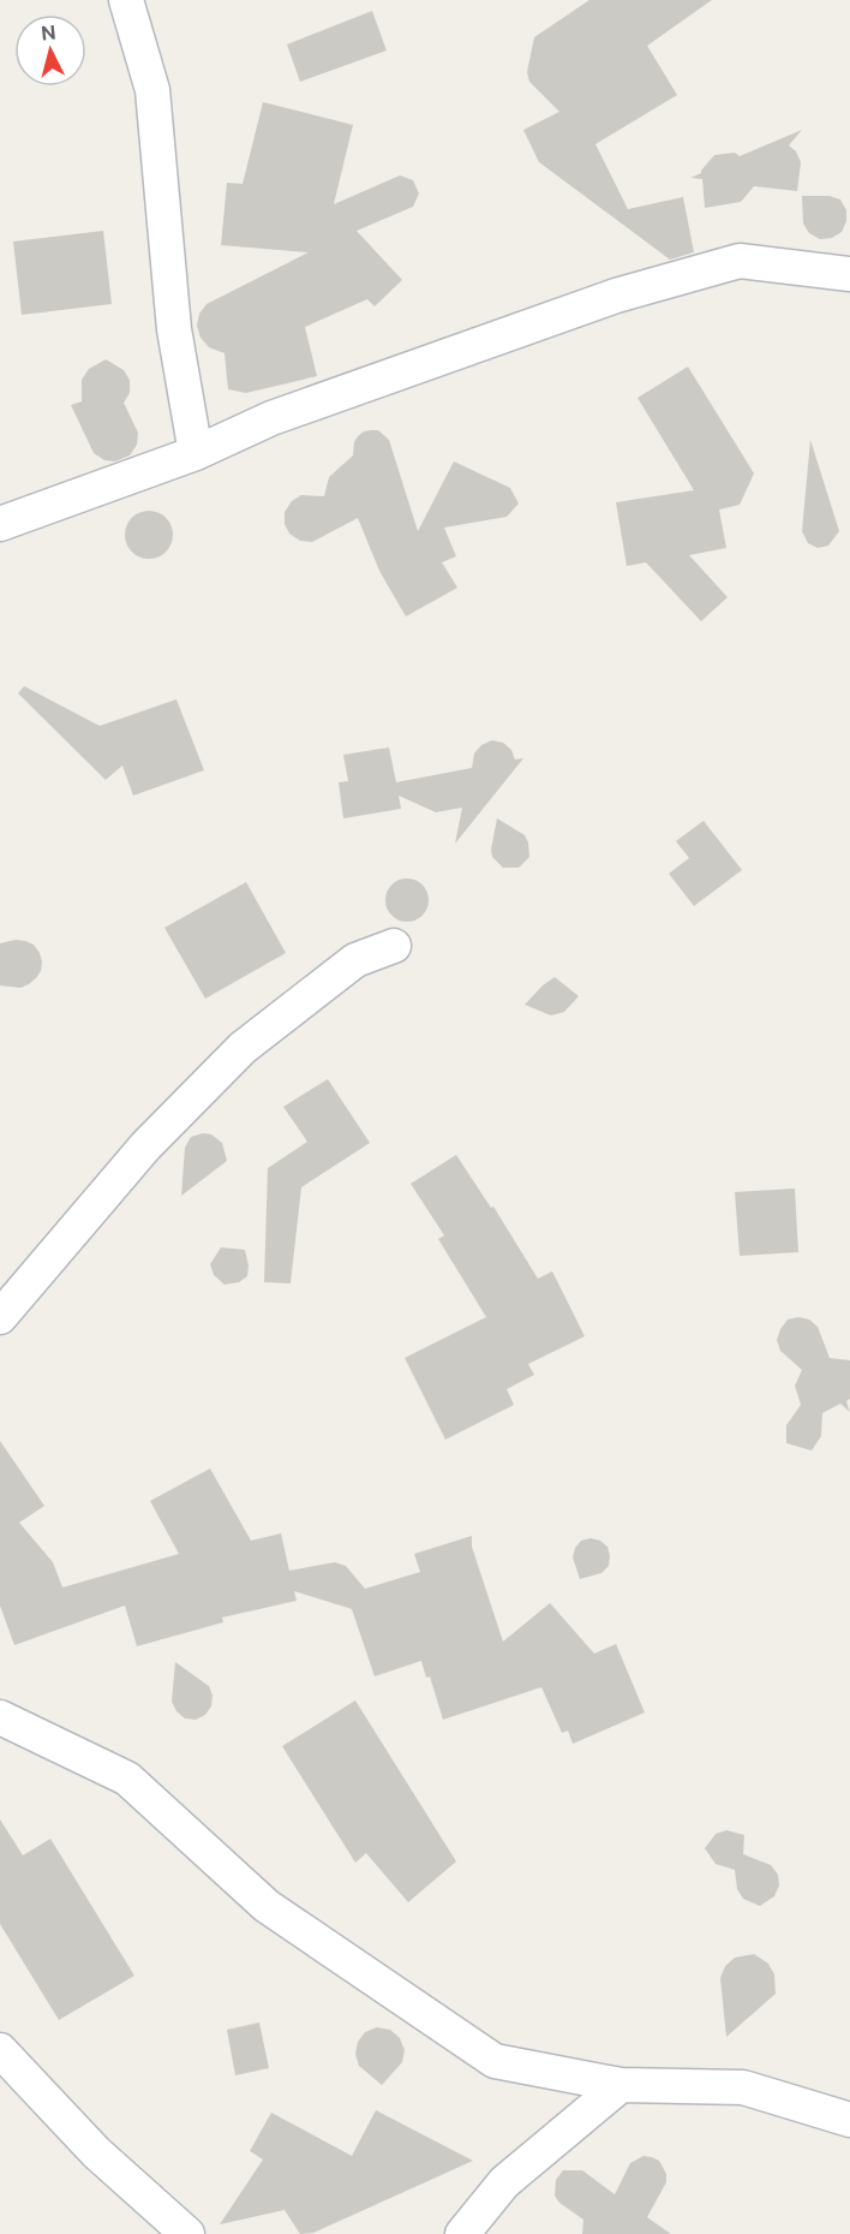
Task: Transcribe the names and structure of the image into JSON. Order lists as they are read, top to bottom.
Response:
{
  "north": "top"
}
